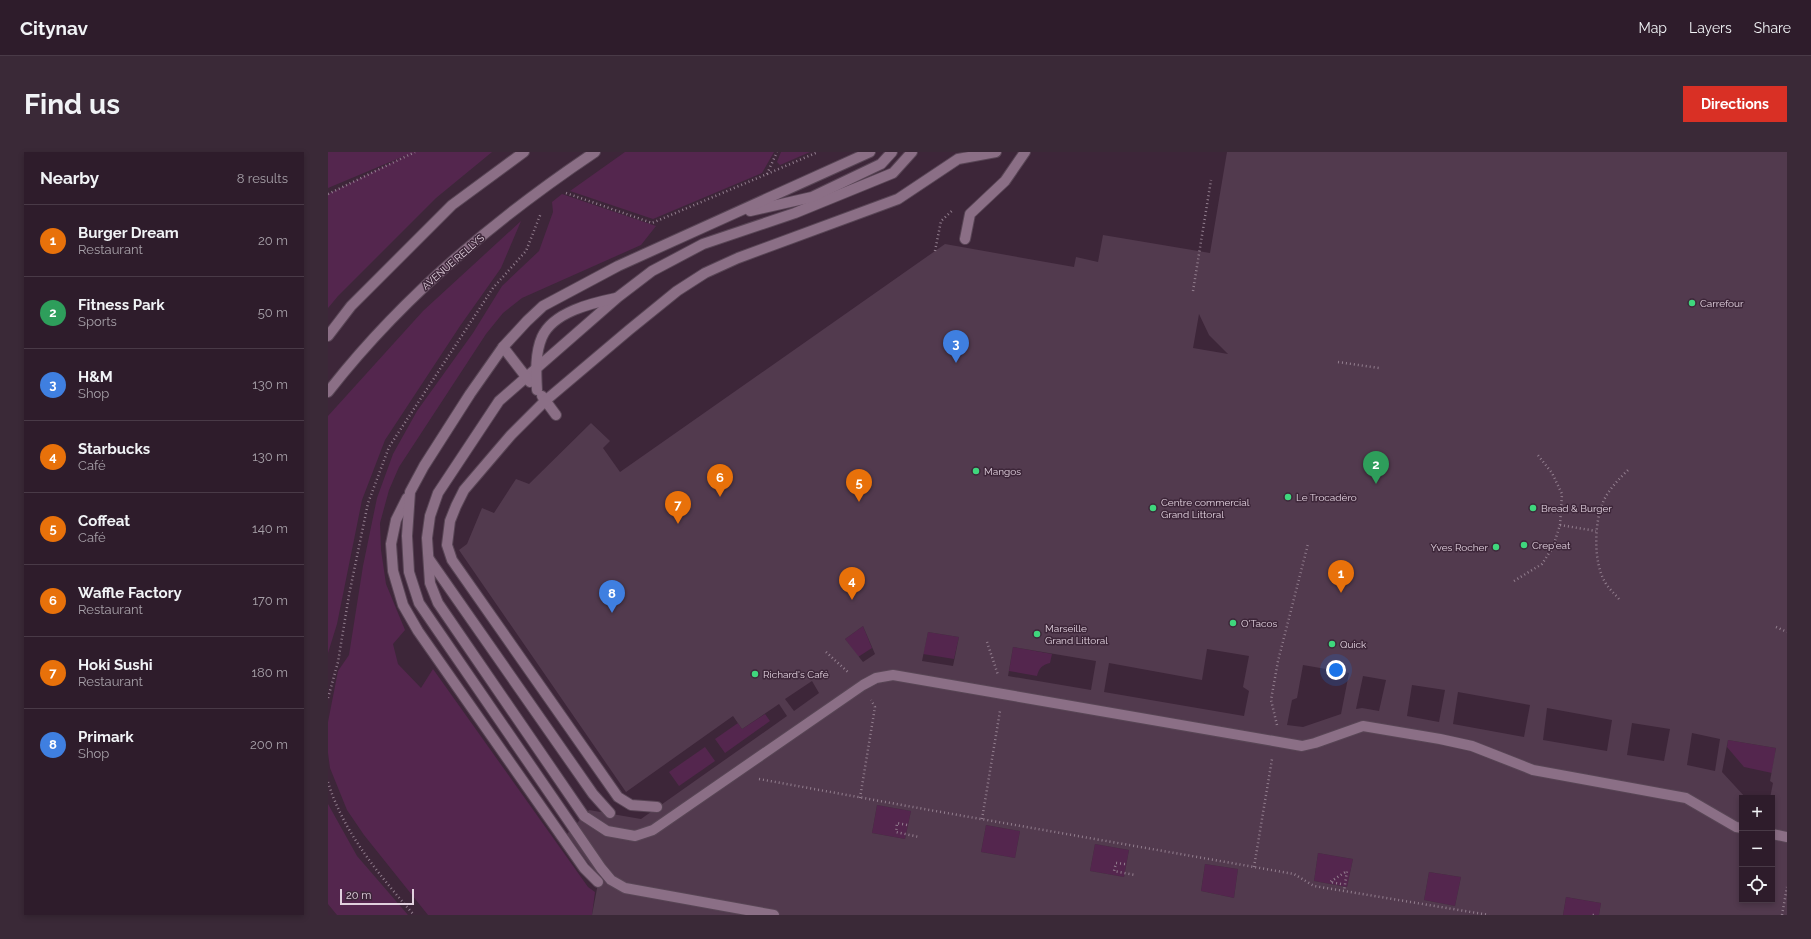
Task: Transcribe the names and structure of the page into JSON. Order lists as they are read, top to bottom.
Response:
{
  "streets": {
    "street": ["AVENUE RELLYS"]
  },
  "places": [
    "Carrefour",
    "Mangos",
    "Le Trocadéro",
    "Centre commercial Grand Littoral",
    "Bread & Burger",
    "Crep'eat",
    "Yves Rocher",
    "O'Tacos",
    "Marseille Grand Littoral",
    "Quick",
    "Richard's Café"
  ],
  "scale_bar": "20 m",
  "page": {
    "header": "Citynav",
    "nav": ["Map", "Layers", "Share"],
    "buttons": "Directions",
    "title": "Find us",
    "heading": ["Nearby", "8 results"],
    "list": [
      {
        "mark": "1",
        "name": "Burger Dream",
        "note": "Restaurant",
        "value": "20 m"
      },
      {
        "mark": "2",
        "name": "Fitness Park",
        "note": "Sports",
        "value": "50 m"
      },
      {
        "mark": "3",
        "name": "H&M",
        "note": "Shop",
        "value": "130 m"
      },
      {
        "mark": "4",
        "name": "Starbucks",
        "note": "Café",
        "value": "130 m"
      },
      {
        "mark": "5",
        "name": "Coffeat",
        "note": "Café",
        "value": "140 m"
      },
      {
        "mark": "6",
        "name": "Waffle Factory",
        "note": "Restaurant",
        "value": "170 m"
      },
      {
        "mark": "7",
        "name": "Hoki Sushi",
        "note": "Restaurant",
        "value": "180 m"
      },
      {
        "mark": "8",
        "name": "Primark",
        "note": "Shop",
        "value": "200 m"
      }
    ],
    "pins": [
      "3",
      "2",
      "6",
      "5",
      "7",
      "1",
      "4",
      "8"
    ],
    "map_buttons": ["+", "−"],
    "scale": "20 m"
  }
}
